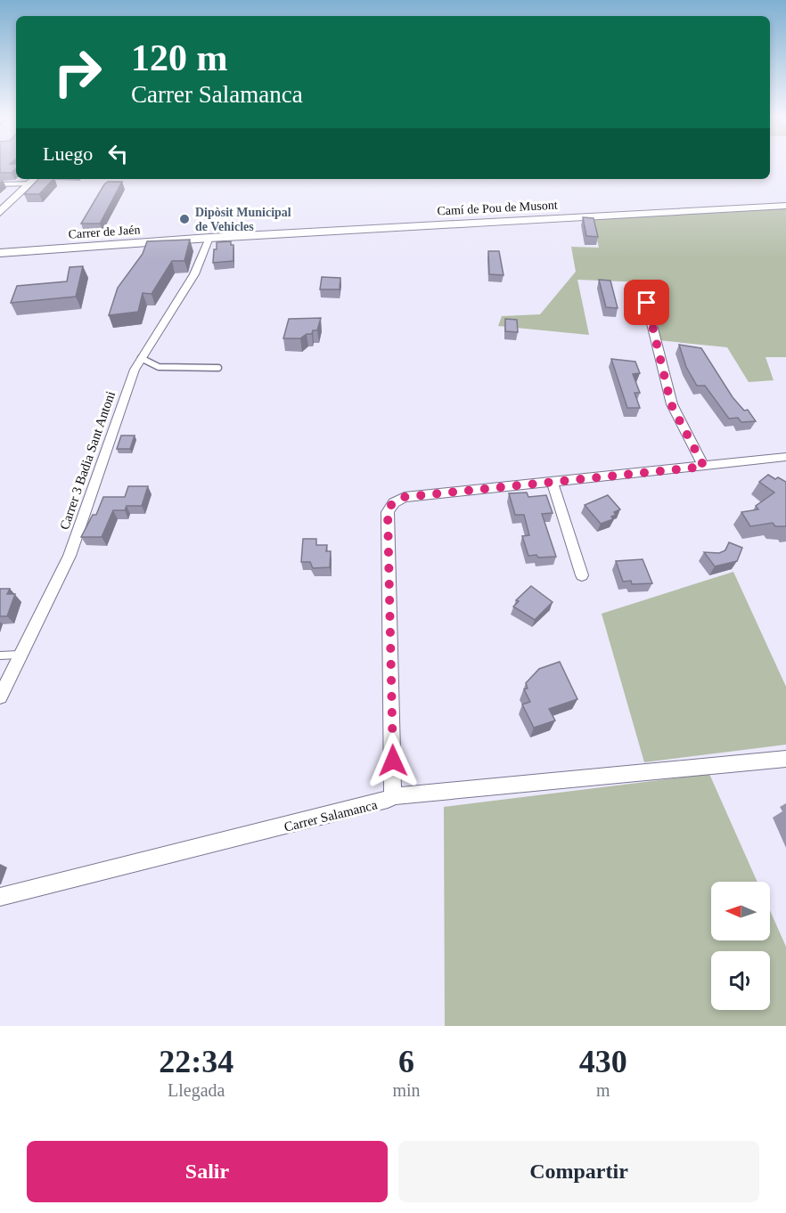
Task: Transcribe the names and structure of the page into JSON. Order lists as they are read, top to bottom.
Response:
{
  "streets": {
    "street": [
      "Camí de Pou de Musont",
      "Carrer de Jaén",
      "Carrer 3 Badia Sant Antoni",
      "Carrer Salamanca"
    ]
  },
  "crossings": [
    ["Camí de Pou de Musont", "Carrer de Jaén"],
    ["Camí de Pou de Musont", "Carrer 3 Badia Sant Antoni"],
    ["Carrer de Jaén", "Carrer 3 Badia Sant Antoni"]
  ],
  "places": ["Dipòsit Municipal de Vehicles"],
  "north": "left",
  "page": {
    "turn": ["120 m", "Carrer Salamanca"],
    "then": "Luego",
    "eta": [
      "22:34",
      "Llegada",
      "6",
      "min",
      "430",
      "m"
    ],
    "buttons": ["Salir", "Compartir"]
  }
}
